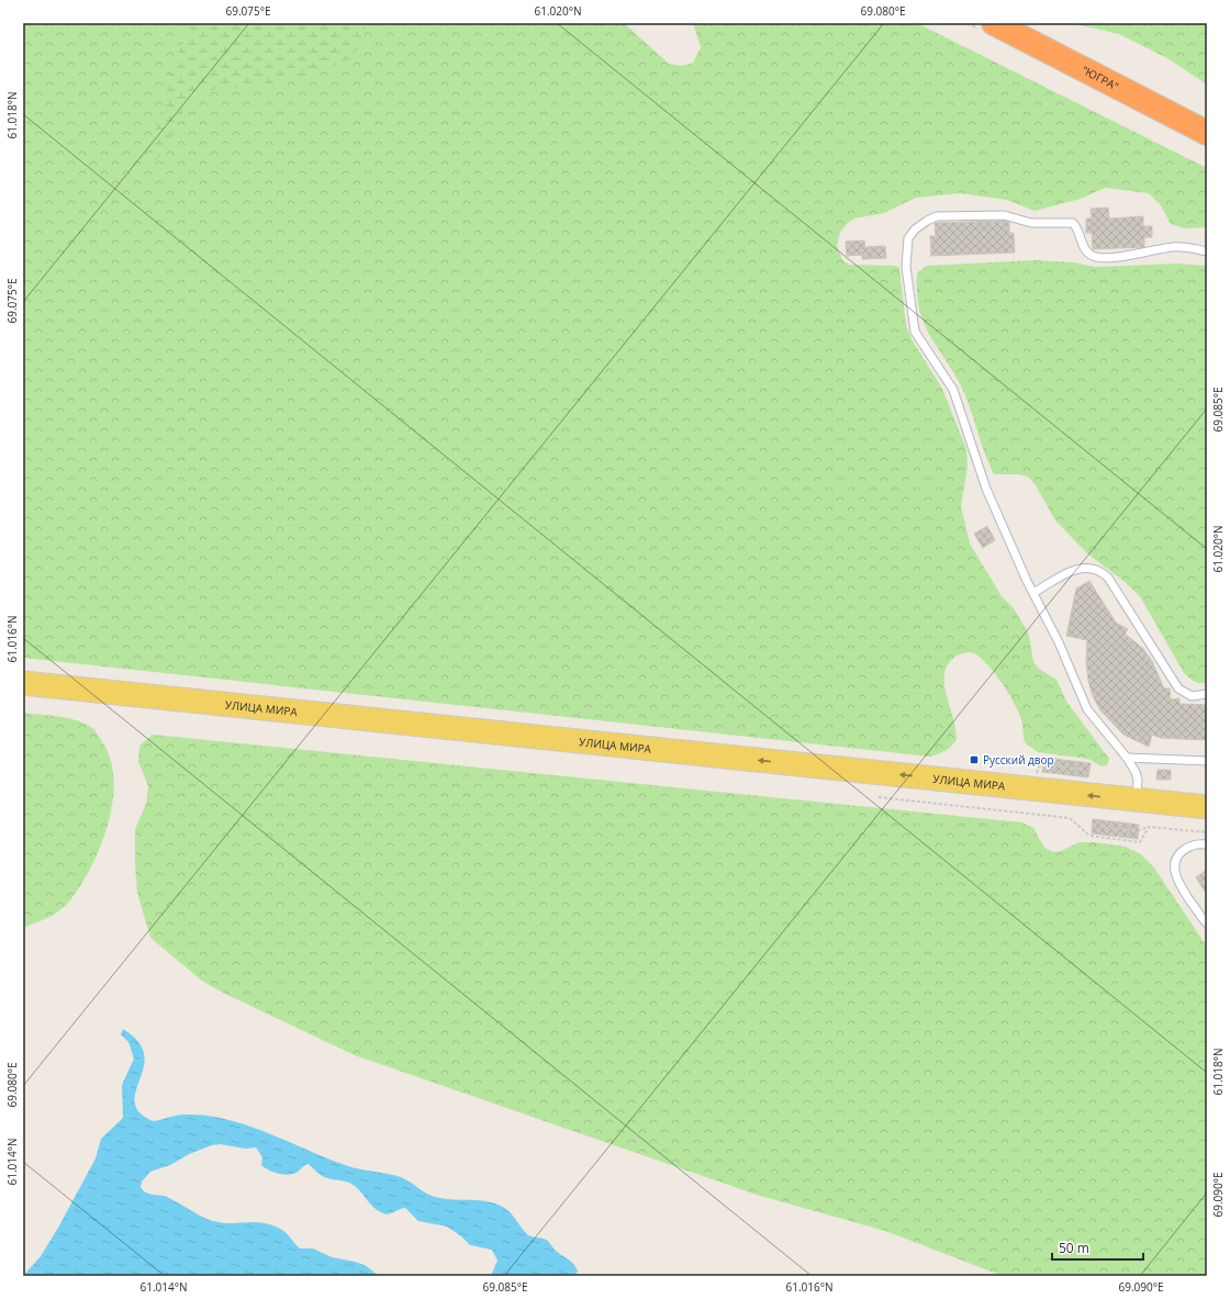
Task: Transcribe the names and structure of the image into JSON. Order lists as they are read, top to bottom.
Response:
{
  "streets": {
    "highway": ["\"ЮГРА\""],
    "main road": ["УЛИЦА МИРА"]
  },
  "places": {
    "transit": ["Русский двор"]
  },
  "scale_bar": "50 m",
  "coordinates": [
    "69.075°E",
    "61.020°N",
    "69.080°E",
    "61.018°N",
    "69.085°E",
    "61.016°N",
    "61.014°N",
    "69.090°E"
  ]
}
